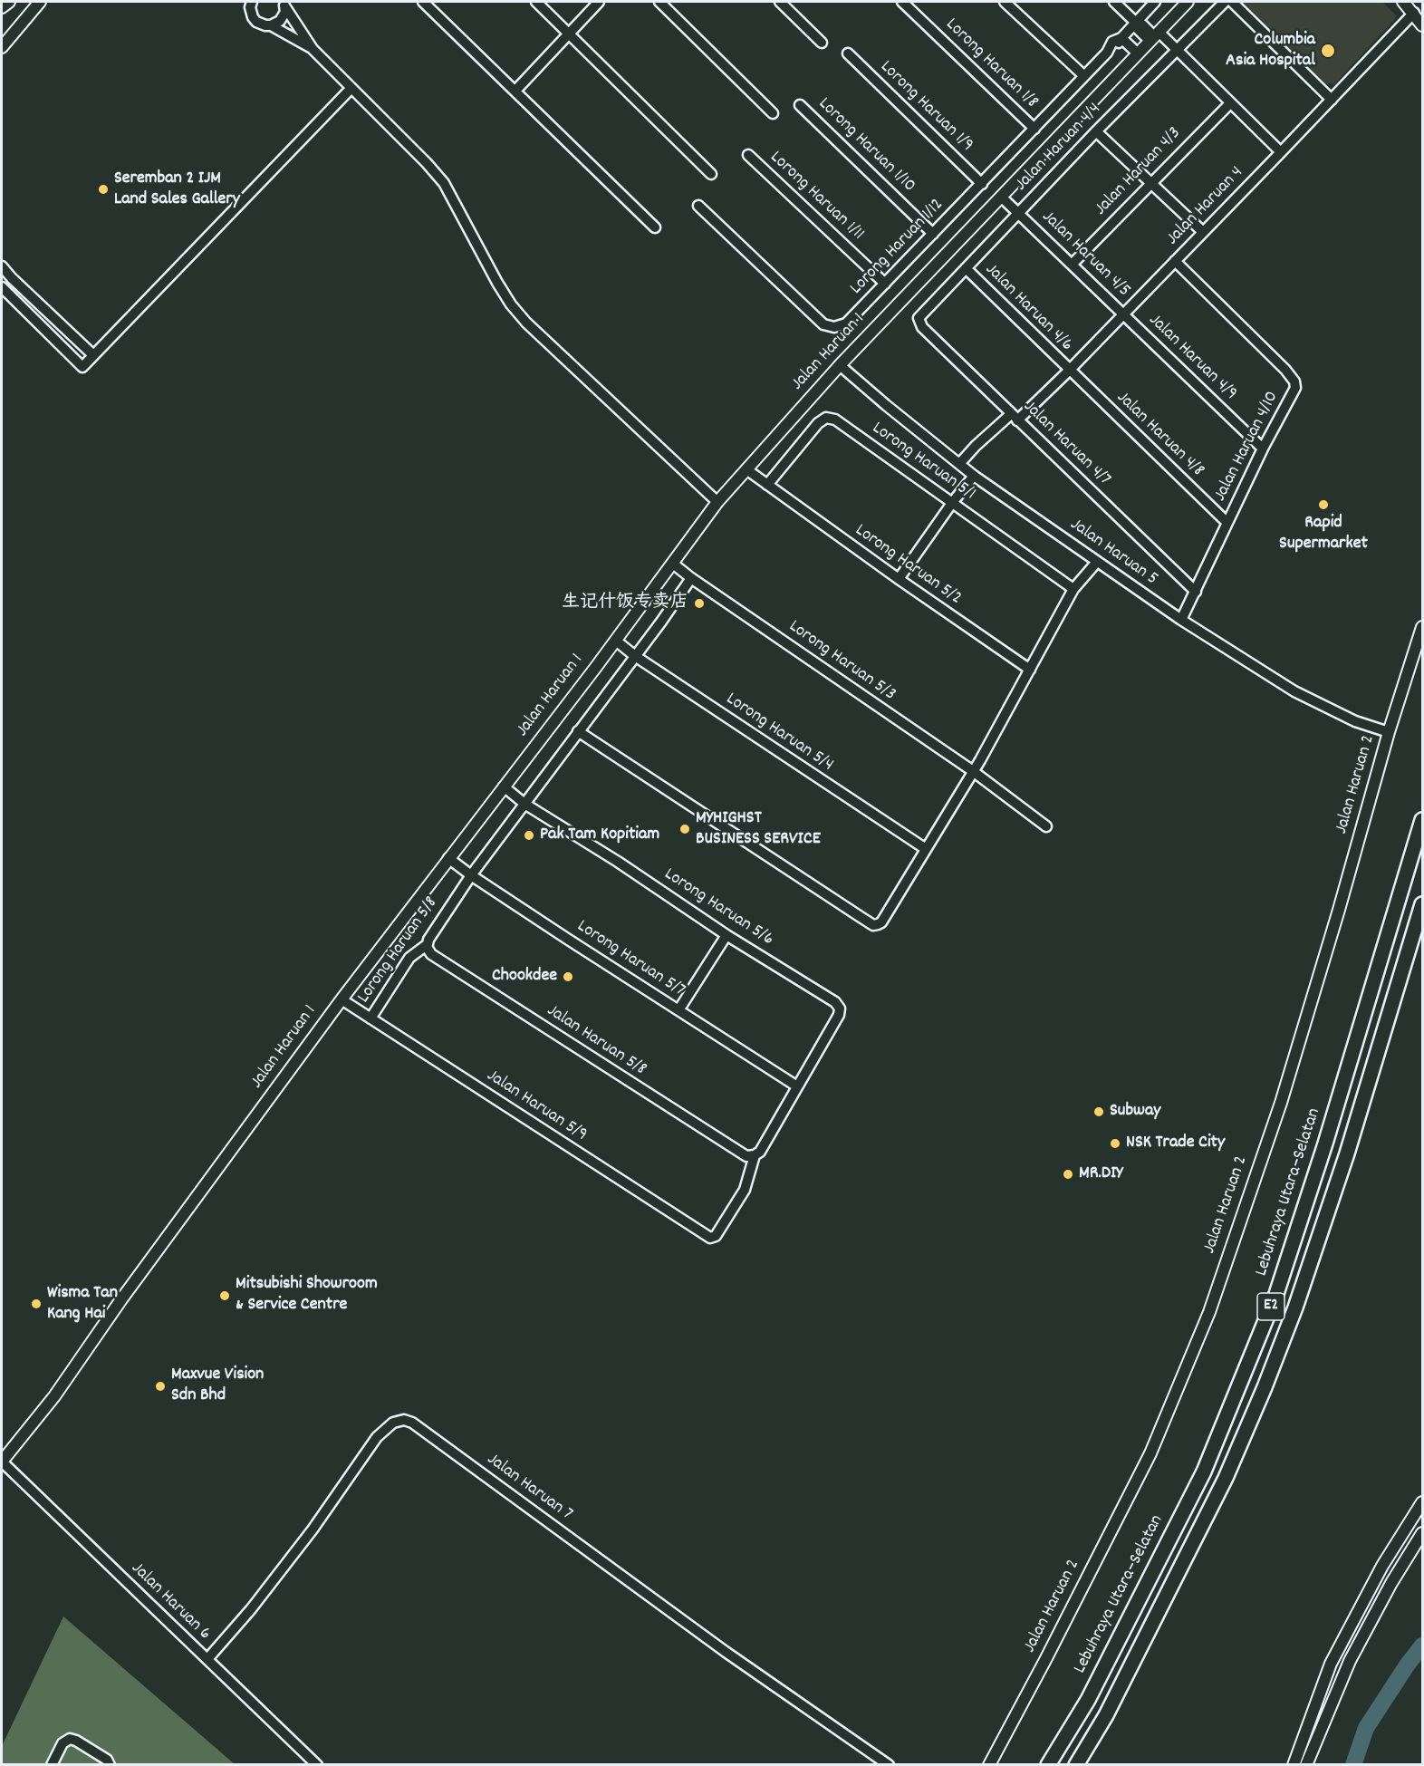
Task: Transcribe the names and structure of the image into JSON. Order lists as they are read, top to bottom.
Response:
{
  "streets": {
    "highway": ["Lebuhraya Utara–Selatan", "E2"],
    "main road": ["Jalan Haruan 1", "Jalan Haruan 2"],
    "street": [
      "Lorong Haruan 1/8",
      "Lorong Haruan 1/9",
      "Lorong Haruan 1/10",
      "Jalan Haruan 4/4",
      "Jalan Haruan 4/3",
      "Lorong Haruan 1/11",
      "Jalan Haruan 4",
      "Lorong Haruan 1/12",
      "Jalan Haruan 4/5",
      "Jalan Haruan 4/6",
      "Jalan Haruan 4/9",
      "Jalan Haruan 4/8",
      "Jalan Haruan 4/7",
      "Jalan Haruan 4/10",
      "Lorong Haruan 5/1",
      "Jalan Haruan 5",
      "Lorong Haruan 5/2",
      "Lorong Haruan 5/3",
      "Lorong Haruan 5/4",
      "Lorong Haruan 5/6",
      "Lorong Haruan 5/8",
      "Lorong Haruan 5/7",
      "Jalan Haruan 5/8",
      "Jalan Haruan 5/9",
      "Jalan Haruan 7",
      "Jalan Haruan 6"
    ]
  },
  "crossings": [
    ["Lorong Haruan 1/8", "Lorong Haruan 1/12"],
    ["Lorong Haruan 1/9", "Lorong Haruan 1/12"],
    ["Lorong Haruan 1/10", "Lorong Haruan 1/12"],
    ["Jalan Haruan 4/4", "Jalan Haruan 4/5"],
    ["Jalan Haruan 4/4", "Jalan Haruan 4/6"],
    ["Jalan Haruan 4/4", "Jalan Haruan 4/7"],
    ["Jalan Haruan 4/3", "Jalan Haruan 4/5"],
    ["Lorong Haruan 1/11", "Lorong Haruan 1/12"],
    ["Jalan Haruan 4", "Jalan Haruan 4/5"],
    ["Jalan Haruan 4", "Jalan Haruan 4/6"],
    ["Jalan Haruan 4", "Jalan Haruan 4/9"],
    ["Jalan Haruan 4", "Jalan Haruan 4/8"],
    ["Jalan Haruan 4", "Jalan Haruan 4/7"],
    ["Jalan Haruan 4", "Jalan Haruan 4/10"],
    ["Jalan Haruan 4", "Jalan Haruan 5"],
    ["Jalan Haruan 4/5", "Jalan Haruan 1"],
    ["Jalan Haruan 4/5", "Jalan Haruan 4/9"],
    ["Jalan Haruan 4/6", "Jalan Haruan 4/8"],
    ["Jalan Haruan 1", "Jalan Haruan 5"],
    ["Jalan Haruan 1", "Lorong Haruan 5/2"],
    ["Jalan Haruan 1", "Lorong Haruan 5/3"],
    ["Jalan Haruan 1", "Lorong Haruan 5/4"],
    ["Jalan Haruan 1", "Lorong Haruan 5/6"],
    ["Jalan Haruan 1", "Lorong Haruan 5/7"],
    ["Jalan Haruan 1", "Jalan Haruan 5/9"],
    ["Jalan Haruan 1", "Jalan Haruan 6"],
    ["Jalan Haruan 4/9", "Jalan Haruan 4/10"],
    ["Jalan Haruan 4/8", "Jalan Haruan 4/10"],
    ["Jalan Haruan 4/7", "Jalan Haruan 4/10"],
    ["Jalan Haruan 4/10", "Jalan Haruan 5"],
    ["Lorong Haruan 5/1", "Lorong Haruan 5/2"],
    ["Jalan Haruan 5", "Jalan Haruan 2"],
    ["Lorong Haruan 5/4", "Lorong Haruan 5/8"],
    ["Lorong Haruan 5/6", "Lorong Haruan 5/8"],
    ["Lorong Haruan 5/6", "Lorong Haruan 5/7"],
    ["Lorong Haruan 5/8", "Lorong Haruan 5/7"],
    ["Lorong Haruan 5/8", "Jalan Haruan 5/8"],
    ["Lorong Haruan 5/8", "Jalan Haruan 5/9"],
    ["Jalan Haruan 5/8", "Jalan Haruan 5/9"],
    ["Jalan Haruan 7", "Jalan Haruan 6"]
  ],
  "places": [
    "Columbia Asia Hospital",
    "Seremban 2 IJM Land Sales Gallery",
    "Rapid Supermarket",
    "生记什饭专卖店",
    "MYHIGHST BUSINESS SERVICE",
    "Pak Tam Kopitiam",
    "Chookdee",
    "Subway",
    "NSK Trade City",
    "MR.DIY",
    "Mitsubishi Showroom & Service Centre",
    "Wisma Tan Kang Hai",
    "Maxvue Vision Sdn Bhd"
  ]
}
